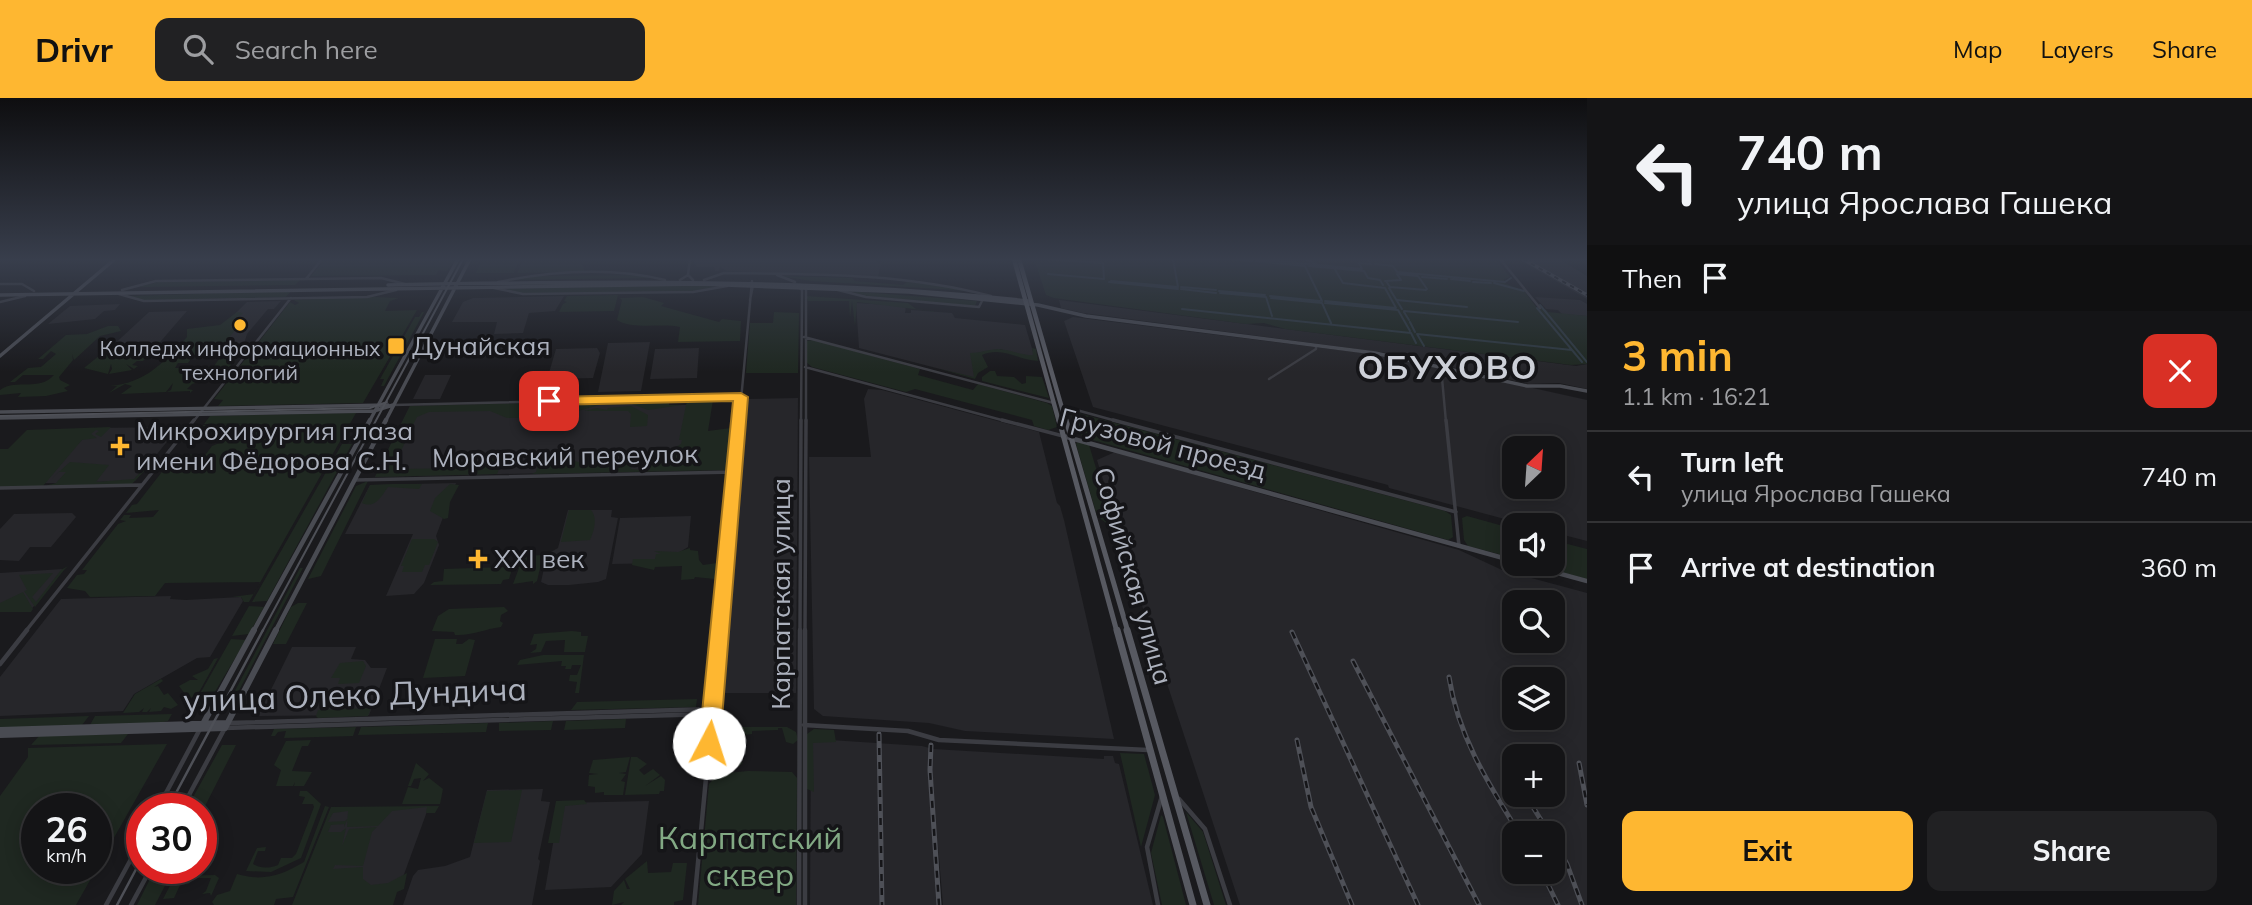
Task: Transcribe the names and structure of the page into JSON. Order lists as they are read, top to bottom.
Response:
{
  "streets": {
    "main road": ["Софийская улица"],
    "street": [
      "Грузовой проезд",
      "Моравский переулок",
      "Карпатская улица",
      "улица Олеко Дундича"
    ]
  },
  "crossings": [
    ["Грузовой проезд", "Софийская улица"],
    ["Грузовой проезд", "Карпатская улица"]
  ],
  "districts": ["ОБУХОВО"],
  "parks": ["Карпатский сквер"],
  "places": {
    "other": ["Колледж информационных технологий"],
    "transit": ["Дунайская"],
    "health": ["Микрохирургия глаза имени Фёдорова С.Н.", "XXI век"]
  },
  "north": "top right",
  "page": {
    "header": "Drivr",
    "search": "Search here",
    "nav": ["Map", "Layers", "Share"],
    "turn": ["740 m", "улица Ярослава Гашека"],
    "then": "Then",
    "heading": ["3 min", "1.1 km · 16:21"],
    "list": [
      {
        "name": "Turn left",
        "note": "улица Ярослава Гашека",
        "value": "740 m"
      },
      {
        "name": "Arrive at destination",
        "value": "360 m"
      }
    ],
    "map_buttons": ["+", "−"],
    "speed": "26 km/h",
    "limit": "30",
    "buttons": ["Exit", "Share"]
  }
}
